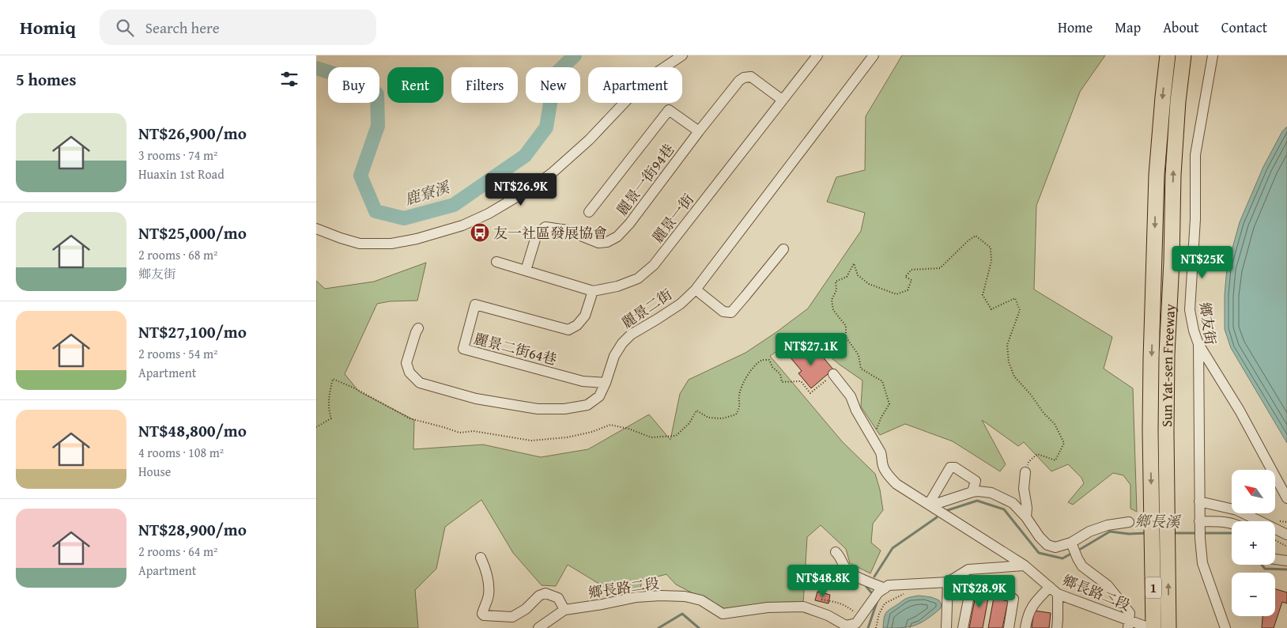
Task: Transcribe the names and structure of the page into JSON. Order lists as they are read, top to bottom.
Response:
{
  "streets": {
    "highway": ["Sun Yat-sen Freeway", "1"],
    "street": [
      "麗景一街94巷",
      "麗景一街",
      "麗景二街",
      "鄉友街",
      "麗景二街64巷",
      "鄉長路二段"
    ]
  },
  "crossings": [
    ["麗景一街94巷", "麗景一街"],
    ["麗景一街", "麗景二街64巷"],
    ["麗景二街", "麗景二街64巷"],
    ["Sun Yat-sen Freeway", "鄉長路二段"]
  ],
  "water": ["鹿寮溪", "鄉長溪"],
  "places": {
    "bus stop": ["友一社區發展協會"]
  },
  "north": "top left",
  "page": {
    "header": "Homiq",
    "search": "Search here",
    "nav": [
      "Home",
      "Map",
      "About",
      "Contact"
    ],
    "heading": "5 homes",
    "chip": [
      "Buy",
      "Rent",
      "Filters",
      "New",
      "Apartment"
    ],
    "list": [
      {
        "name": "NT$26,900/mo",
        "note": "3 rooms · 74 m² · Huaxin 1st Road"
      },
      {
        "name": "NT$25,000/mo",
        "note": "2 rooms · 68 m² · 鄉友街"
      },
      {
        "name": "NT$27,100/mo",
        "note": "2 rooms · 54 m² · Apartment"
      },
      {
        "name": "NT$48,800/mo",
        "note": "4 rooms · 108 m² · House"
      },
      {
        "name": "NT$28,900/mo",
        "note": "2 rooms · 64 m² · Apartment"
      }
    ],
    "price": [
      "NT$26.9K",
      "NT$25K",
      "NT$27.1K",
      "NT$48.8K",
      "NT$28.9K"
    ],
    "map_buttons": ["+", "−"]
  }
}
